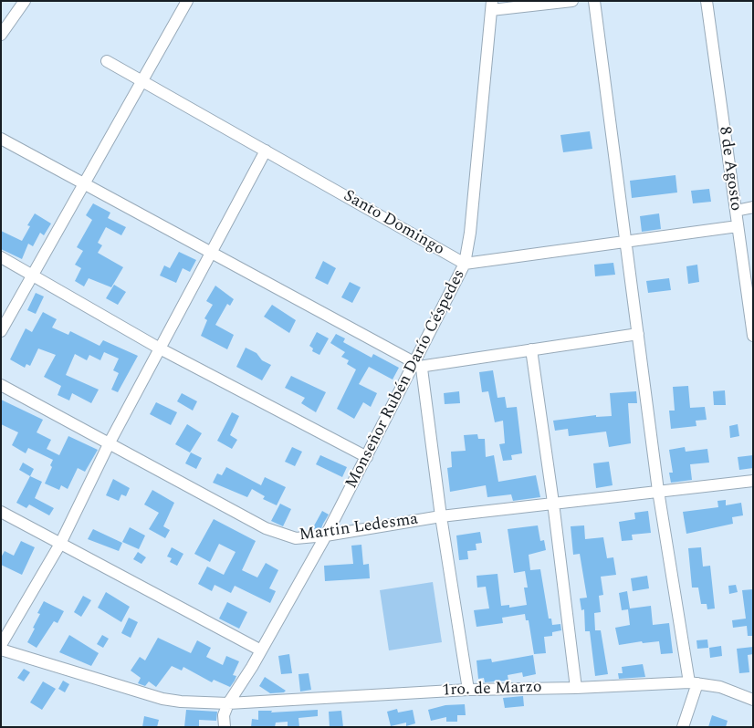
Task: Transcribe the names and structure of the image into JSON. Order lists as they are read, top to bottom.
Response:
{
  "streets": {
    "street": [
      "8 de Agosto",
      "Santo Domingo",
      "Monseñor Rubén Darío Céspedes",
      "Martin Ledesma",
      "1ro. de Marzo"
    ]
  },
  "crossings": [
    ["Santo Domingo", "Monseñor Rubén Darío Céspedes"],
    ["Monseñor Rubén Darío Céspedes", "Martin Ledesma"],
    ["Monseñor Rubén Darío Céspedes", "1ro. de Marzo"]
  ]
}
